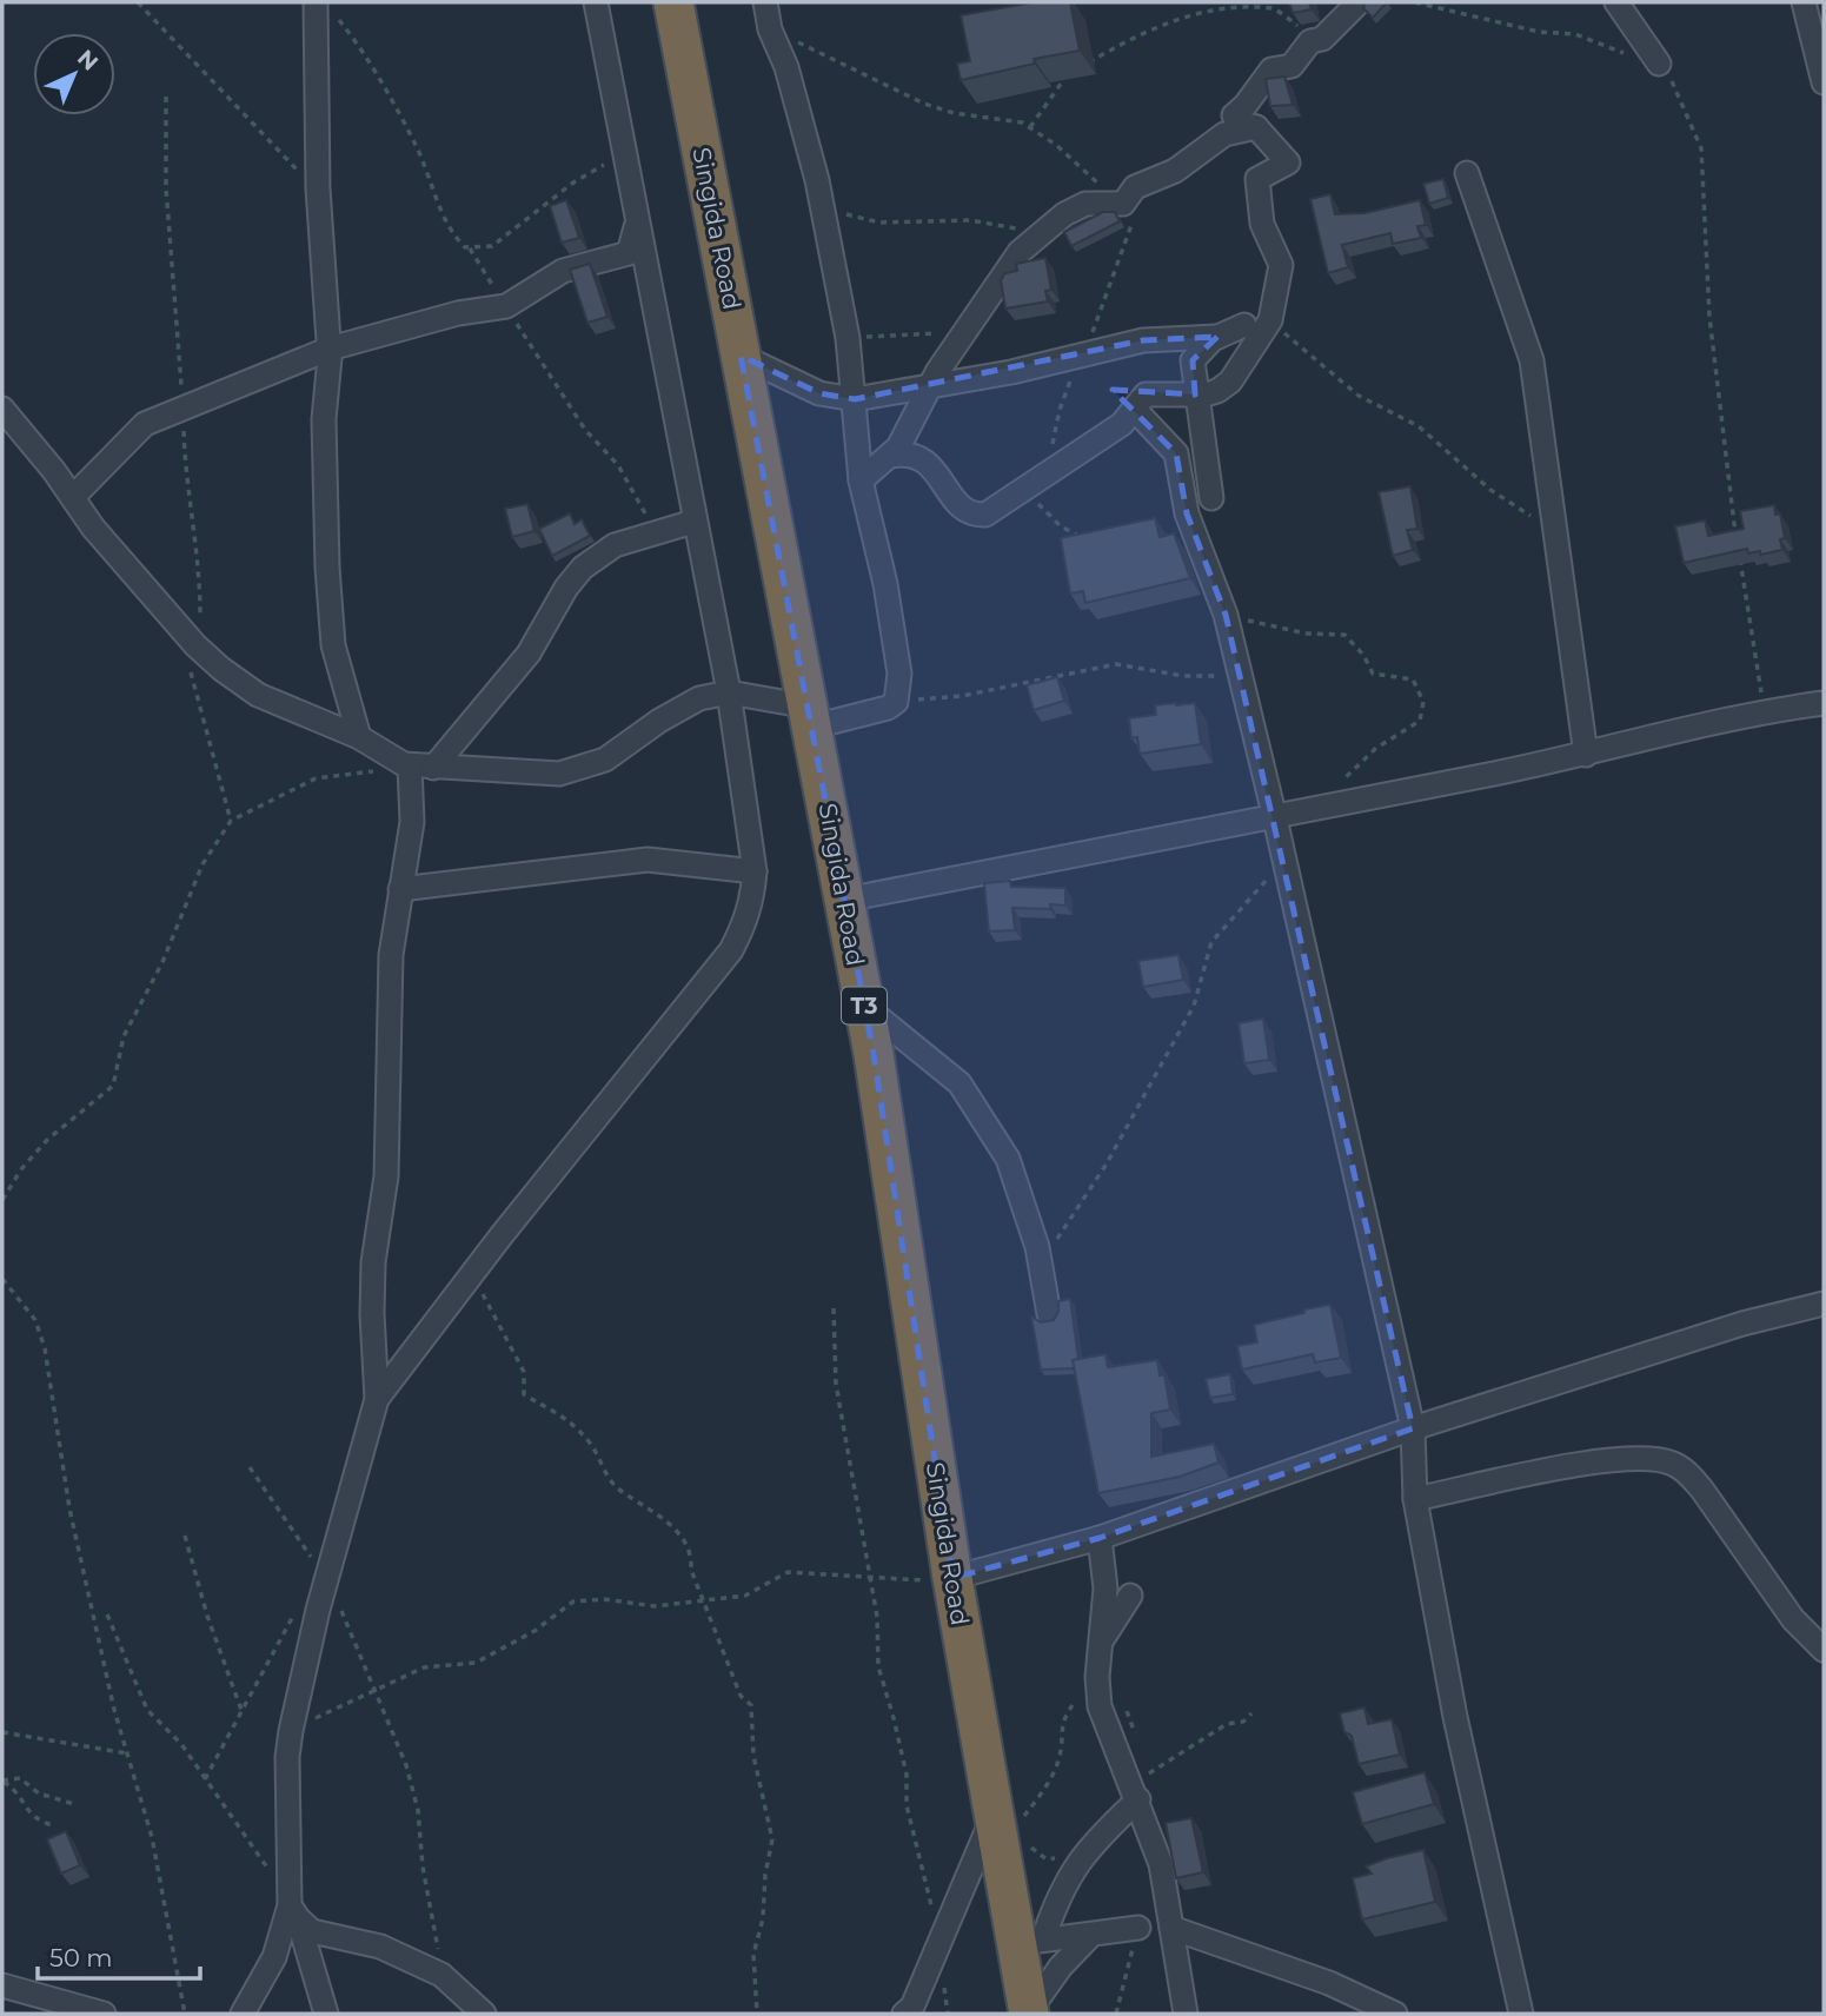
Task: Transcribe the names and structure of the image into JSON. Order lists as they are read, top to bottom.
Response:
{
  "streets": {
    "highway": ["Singida Road", "T3"]
  },
  "scale_bar": "50 m",
  "north": "top right"
}
